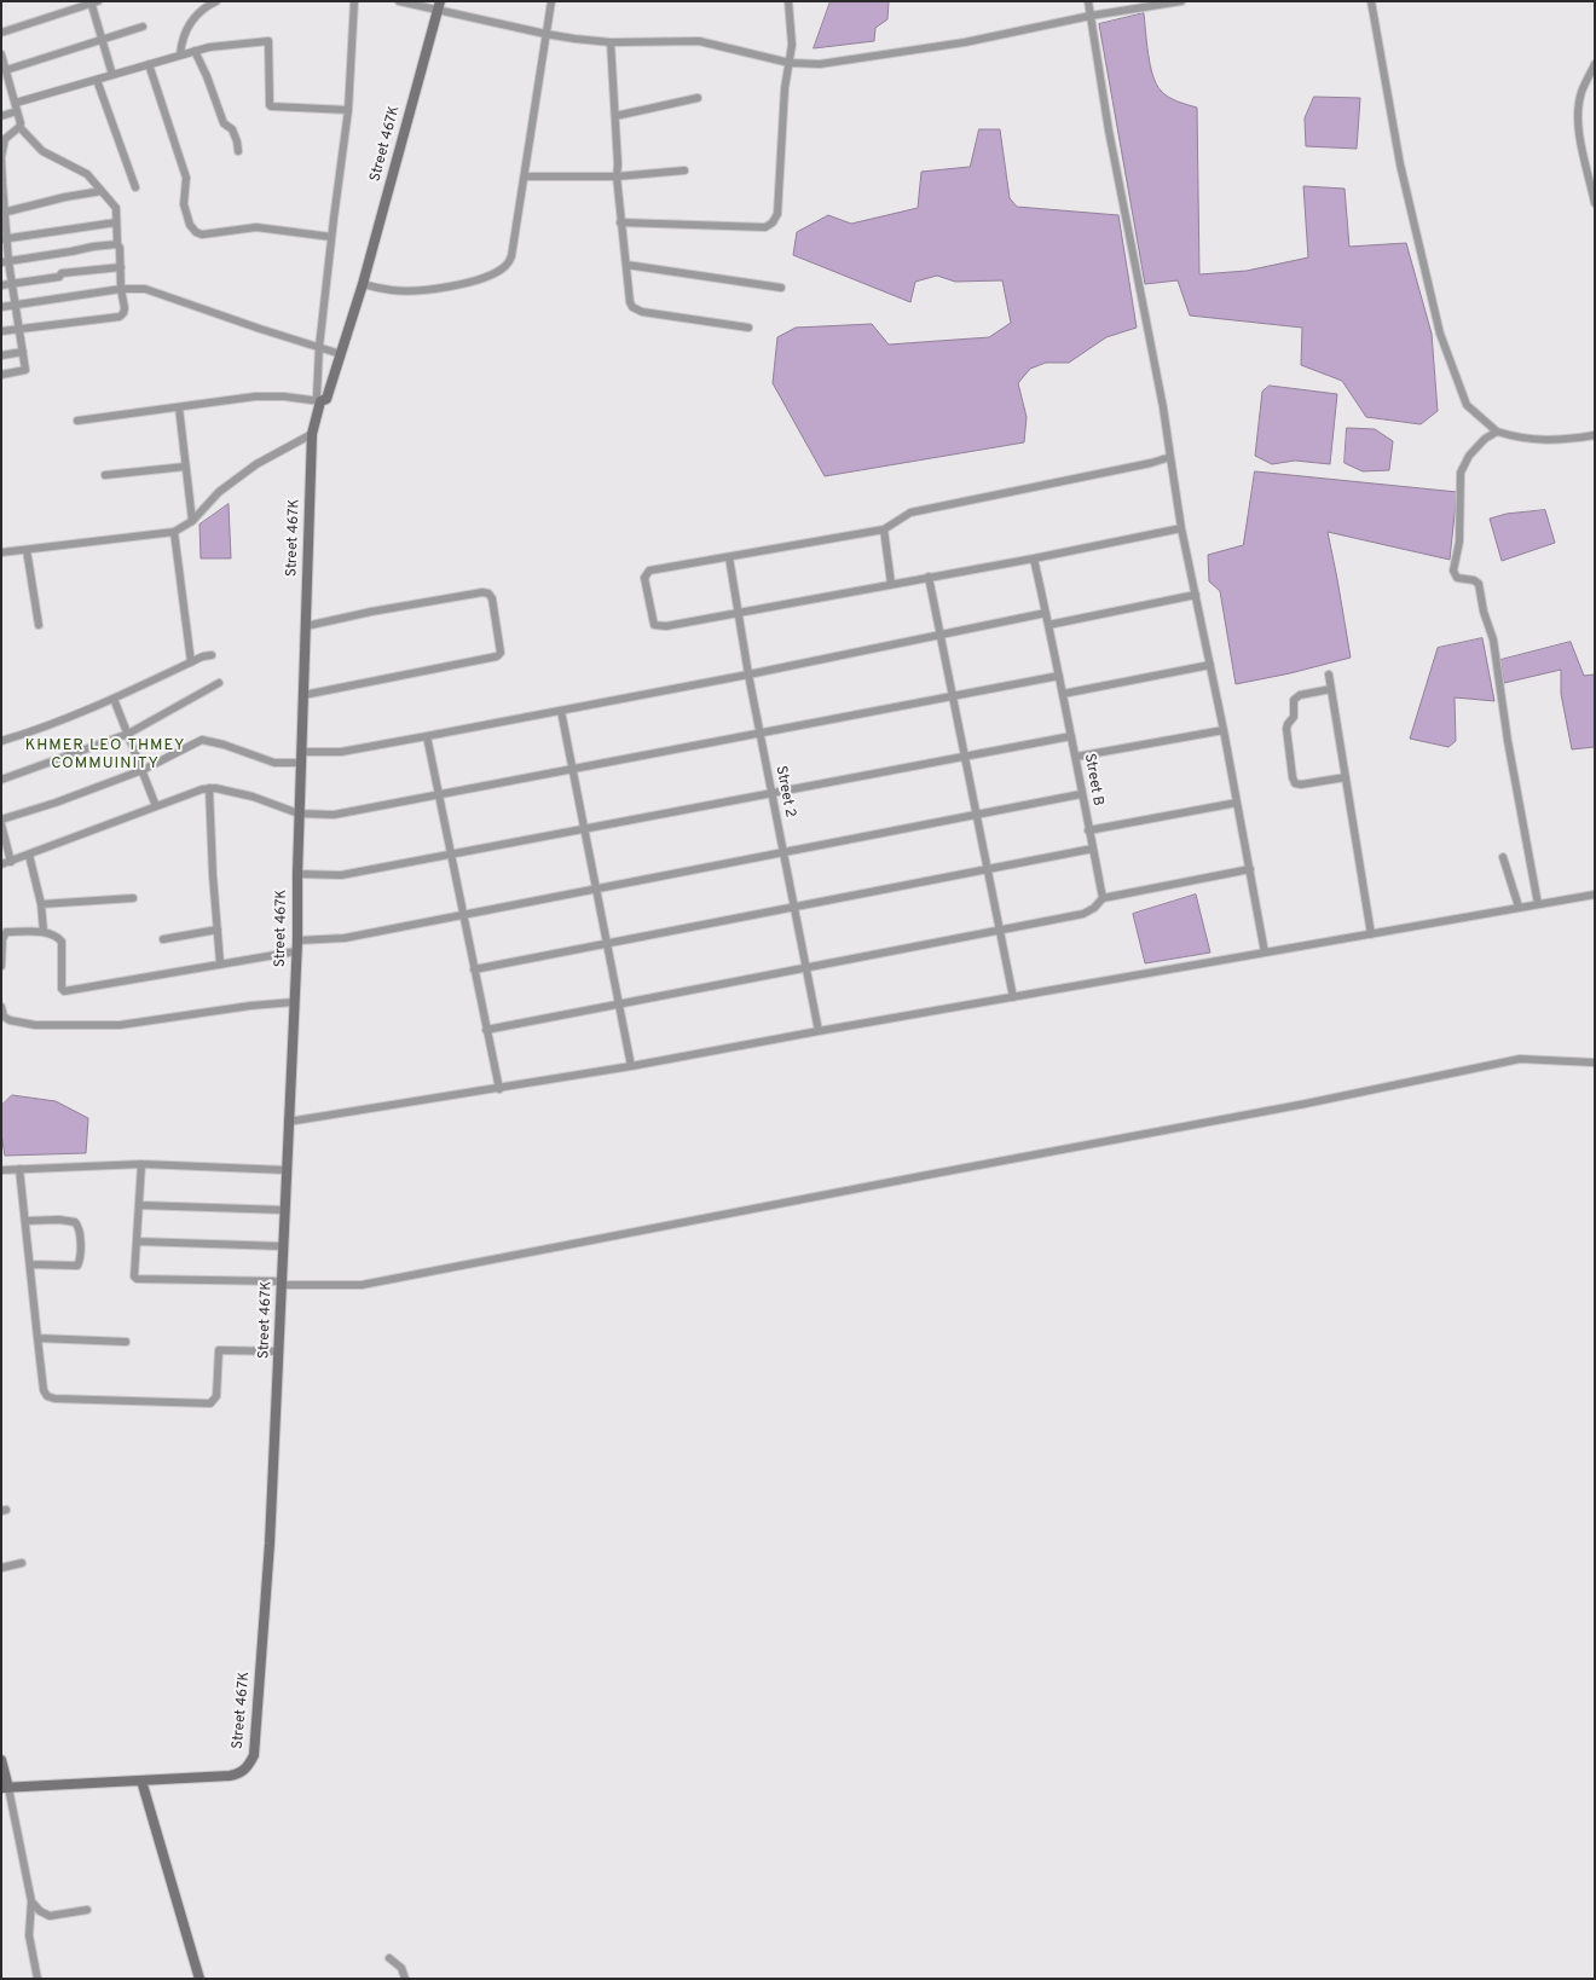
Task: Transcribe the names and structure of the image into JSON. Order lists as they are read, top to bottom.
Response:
{
  "streets": {
    "street": ["Street 467K", "Street B", "Street 2"]
  },
  "districts": ["KHMER LEO THMEY COMMUINITY"]
}
